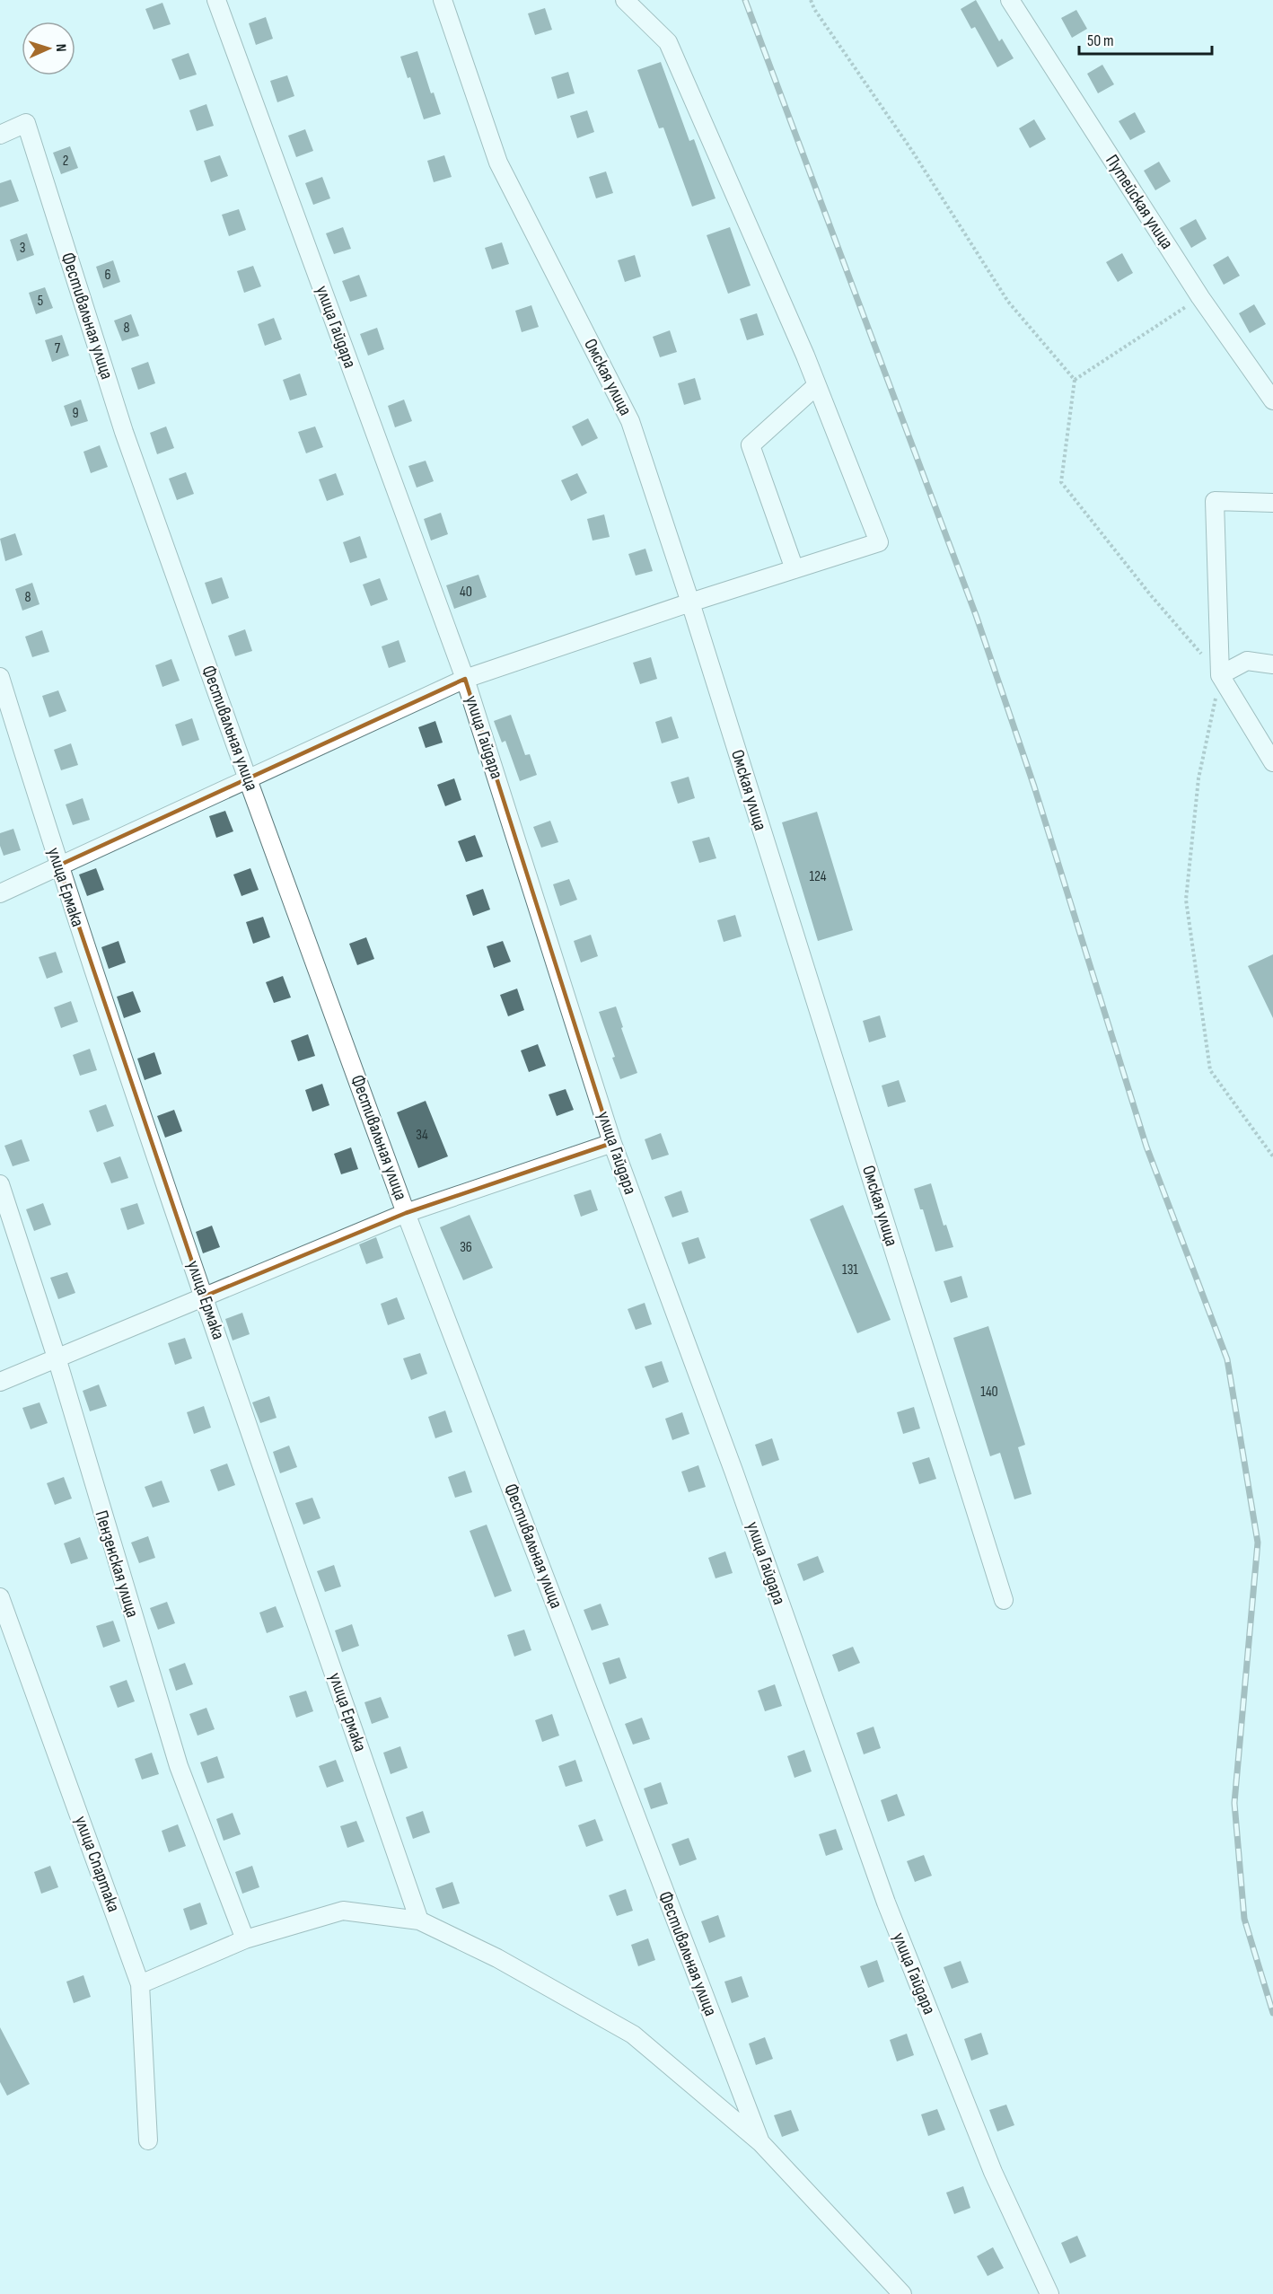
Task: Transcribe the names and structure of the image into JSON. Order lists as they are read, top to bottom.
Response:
{
  "streets": {
    "street": [
      "Путейская улица",
      "Фестивальная улица",
      "улица Гайдара",
      "Омская улица",
      "улица Ермака",
      "Пензенская улица",
      "улица Спартака"
    ]
  },
  "house_numbers": [
    "2",
    "3",
    "6",
    "5",
    "8",
    "7",
    "9",
    "40",
    "8",
    "124",
    "34",
    "36",
    "131",
    "140"
  ],
  "scale_bar": "50 m",
  "north": "right"
}
